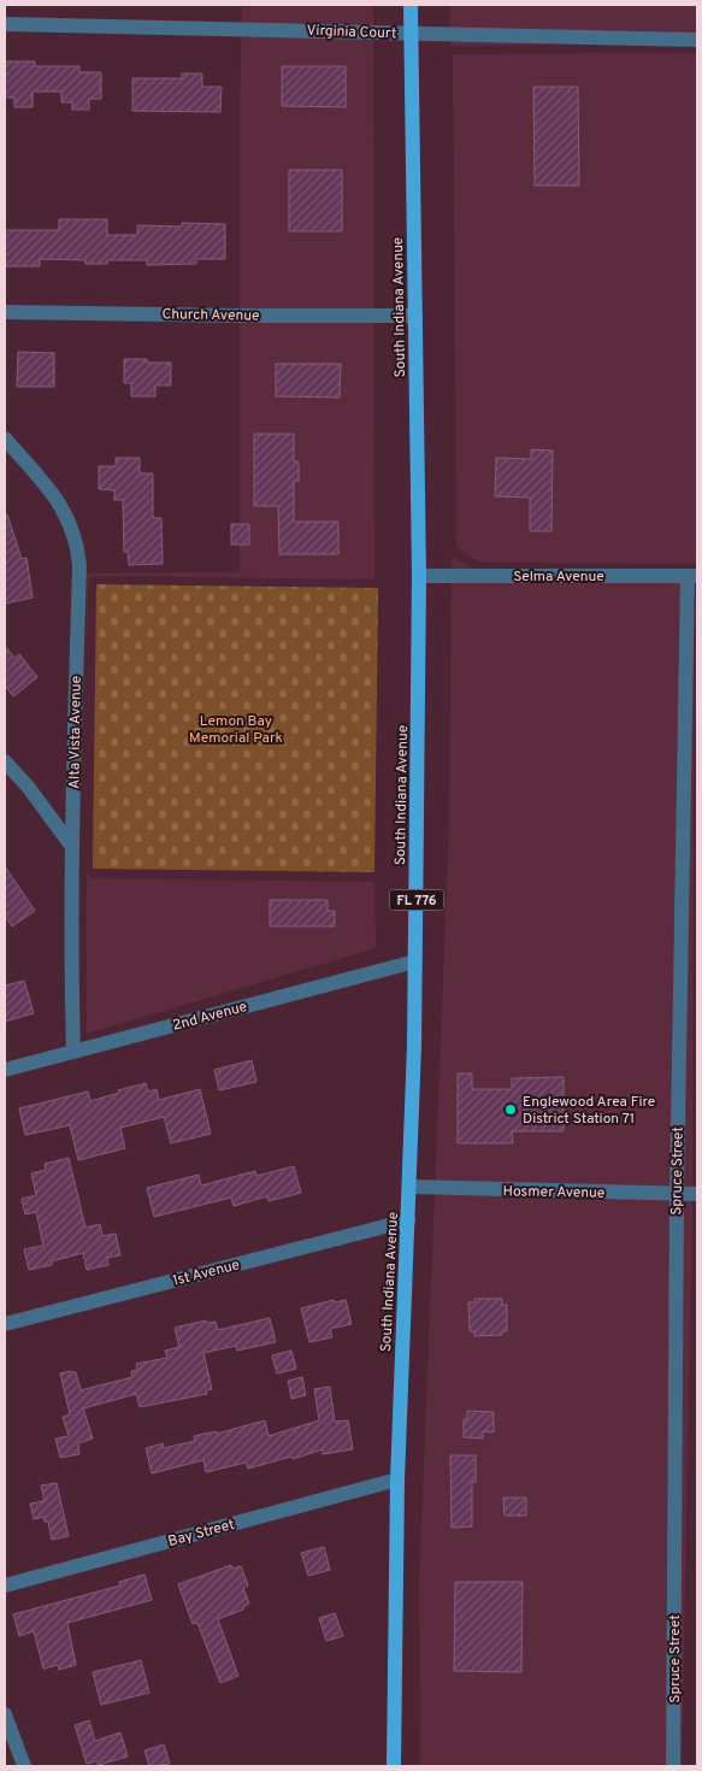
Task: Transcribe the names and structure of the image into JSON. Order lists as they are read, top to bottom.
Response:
{
  "streets": {
    "main road": ["South Indiana Avenue", "FL 776"],
    "street": [
      "Virginia Court",
      "Church Avenue",
      "Selma Avenue",
      "Alta Vista Avenue",
      "2nd Avenue",
      "Spruce Street",
      "Hosmer Avenue",
      "1st Avenue",
      "Bay Street"
    ]
  },
  "crossings": [
    ["Virginia Court", "South Indiana Avenue"],
    ["South Indiana Avenue", "Church Avenue"],
    ["South Indiana Avenue", "Selma Avenue"],
    ["South Indiana Avenue", "2nd Avenue"],
    ["South Indiana Avenue", "Hosmer Avenue"],
    ["South Indiana Avenue", "1st Avenue"],
    ["South Indiana Avenue", "Bay Street"],
    ["Selma Avenue", "Spruce Street"],
    ["Alta Vista Avenue", "2nd Avenue"],
    ["Spruce Street", "Hosmer Avenue"]
  ],
  "parks": ["Lemon Bay Memorial Park"],
  "places": ["Englewood Area Fire District Station 71"]
}
